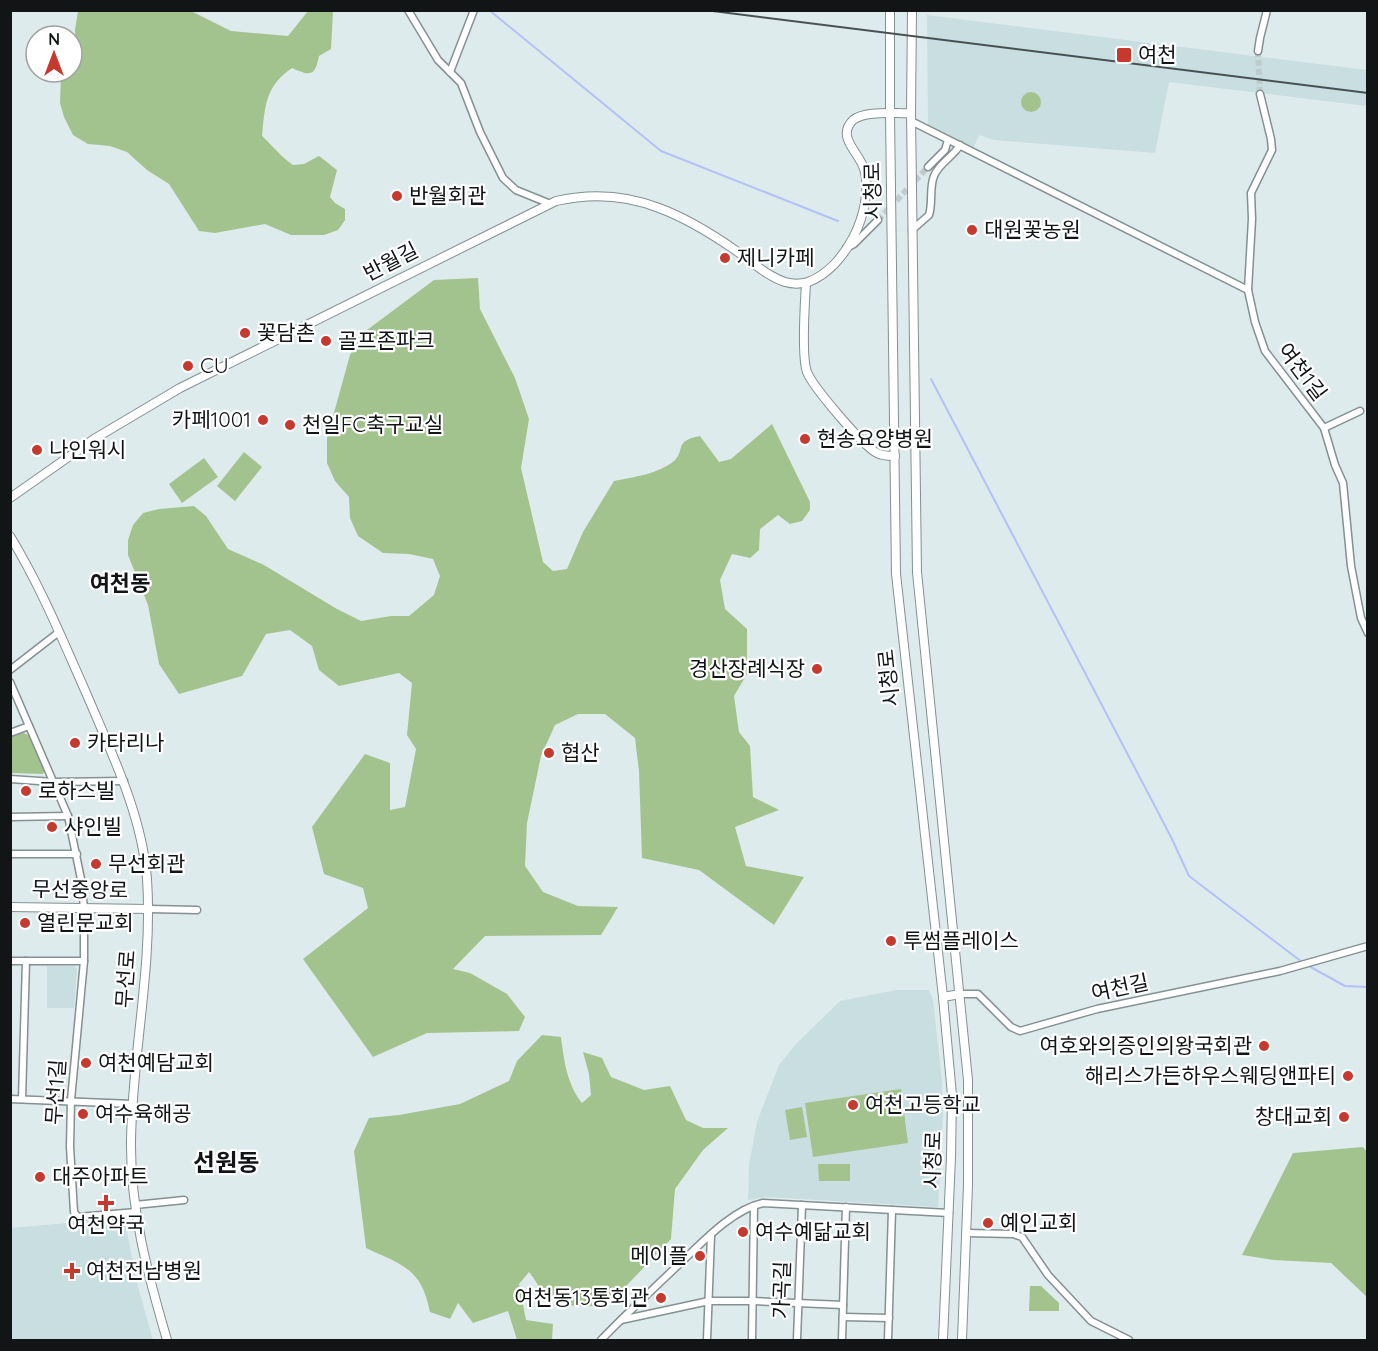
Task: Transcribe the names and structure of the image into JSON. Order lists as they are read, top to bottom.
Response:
{
  "streets": {
    "street": [
      "시청로",
      "반월길",
      "여천1길",
      "무선중앙로",
      "무선로",
      "여천길",
      "무선1길",
      "가곡길"
    ]
  },
  "crossings": [
    ["시청로", "여천길"],
    ["무선중앙로", "무선로"],
    ["무선중앙로", "무선1길"],
    ["무선로", "무선1길"]
  ],
  "districts": ["여천동", "선원동"],
  "places": {
    "transit": ["여천"],
    "other": [
      "반월회관",
      "대원꽃농원",
      "제니카페",
      "꽃담촌",
      "골프존파크",
      "CU",
      "카페1001",
      "천일FC축구교실",
      "현송요양병원",
      "나인워시",
      "경산장례식장",
      "카타리나",
      "협산",
      "로하스빌",
      "샤인빌",
      "무선회관",
      "열린문교회",
      "투썸플레이스",
      "여호와의증인의왕국회관",
      "여천예담교회",
      "해리스가든하우스웨딩앤파티",
      "여천고등학교",
      "여수육해공",
      "창대교회",
      "대주아파트",
      "예인교회",
      "여수예닮교회",
      "메이플",
      "여천동13통회관"
    ],
    "health": ["여천약국", "여천전남병원"]
  },
  "north": "top"
}
